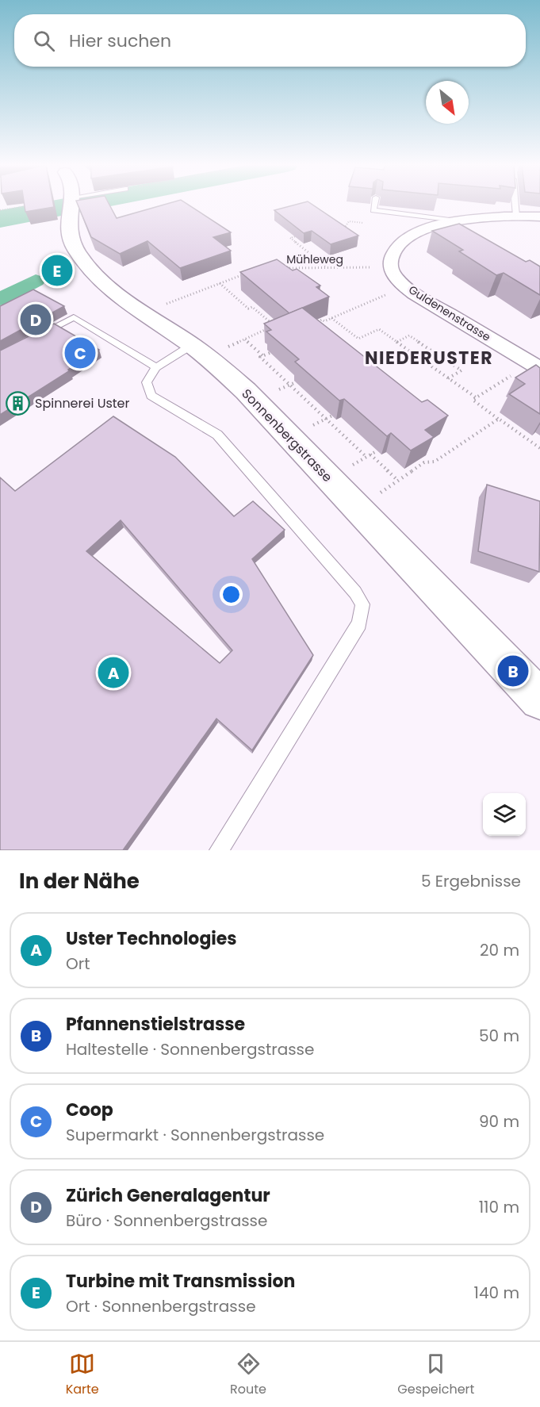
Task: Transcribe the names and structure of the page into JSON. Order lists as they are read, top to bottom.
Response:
{
  "streets": {
    "street": ["Guldenenstrasse", "Sonnenbergstrasse"],
    "path": ["Mühleweg"]
  },
  "districts": ["NIEDERUSTER"],
  "places": {
    "building": ["Spinnerei Uster"]
  },
  "north": "bottom right",
  "page": {
    "search": "Hier suchen",
    "pins": [
      "E",
      "D",
      "C",
      "B",
      "A"
    ],
    "heading": ["In der Nähe", "5 Ergebnisse"],
    "list": [
      {
        "mark": "A",
        "name": "Uster Technologies",
        "note": "Ort",
        "value": "20 m"
      },
      {
        "mark": "B",
        "name": "Pfannenstielstrasse",
        "note": "Haltestelle · Sonnenbergstrasse",
        "value": "50 m"
      },
      {
        "mark": "C",
        "name": "Coop",
        "note": "Supermarkt · Sonnenbergstrasse",
        "value": "90 m"
      },
      {
        "mark": "D",
        "name": "Zürich Generalagentur",
        "note": "Büro · Sonnenbergstrasse",
        "value": "110 m"
      },
      {
        "mark": "E",
        "name": "Turbine mit Transmission",
        "note": "Ort · Sonnenbergstrasse",
        "value": "140 m"
      }
    ],
    "nav": ["Karte", "Route", "Gespeichert"]
  }
}
